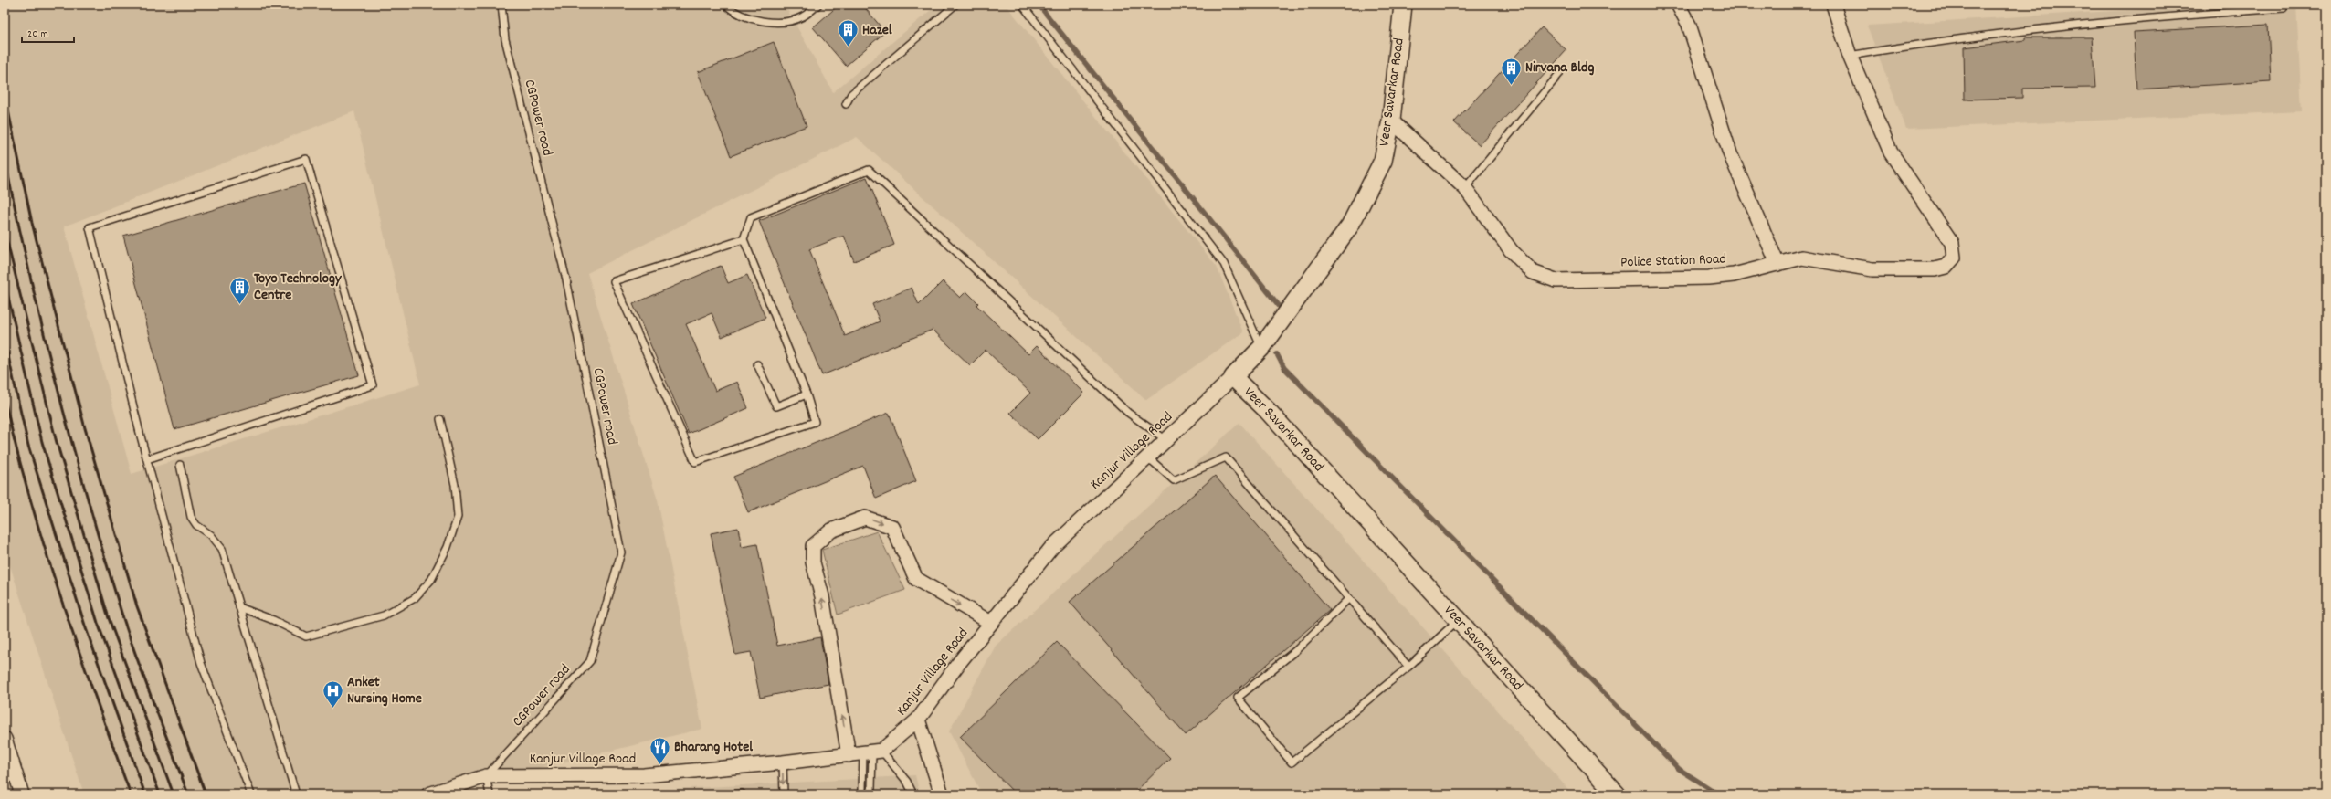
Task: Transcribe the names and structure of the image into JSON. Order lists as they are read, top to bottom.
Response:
{
  "streets": {
    "street": ["Veer Savarkar Road", "Police Station Road", "Kanjur Village Road"],
    "lane": ["CGPower road"]
  },
  "crossings": [
    ["Veer Savarkar Road", "Police Station Road"],
    ["Veer Savarkar Road", "Kanjur Village Road"],
    ["CGPower road", "Kanjur Village Road"]
  ],
  "places": {
    "building": ["Hazel", "Nirvana Bldg", "Toyo Technology Centre"],
    "hospital": ["Anket Nursing Home"],
    "restaurant": ["Bharang Hotel"]
  },
  "scale_bar": "20 m"
}
